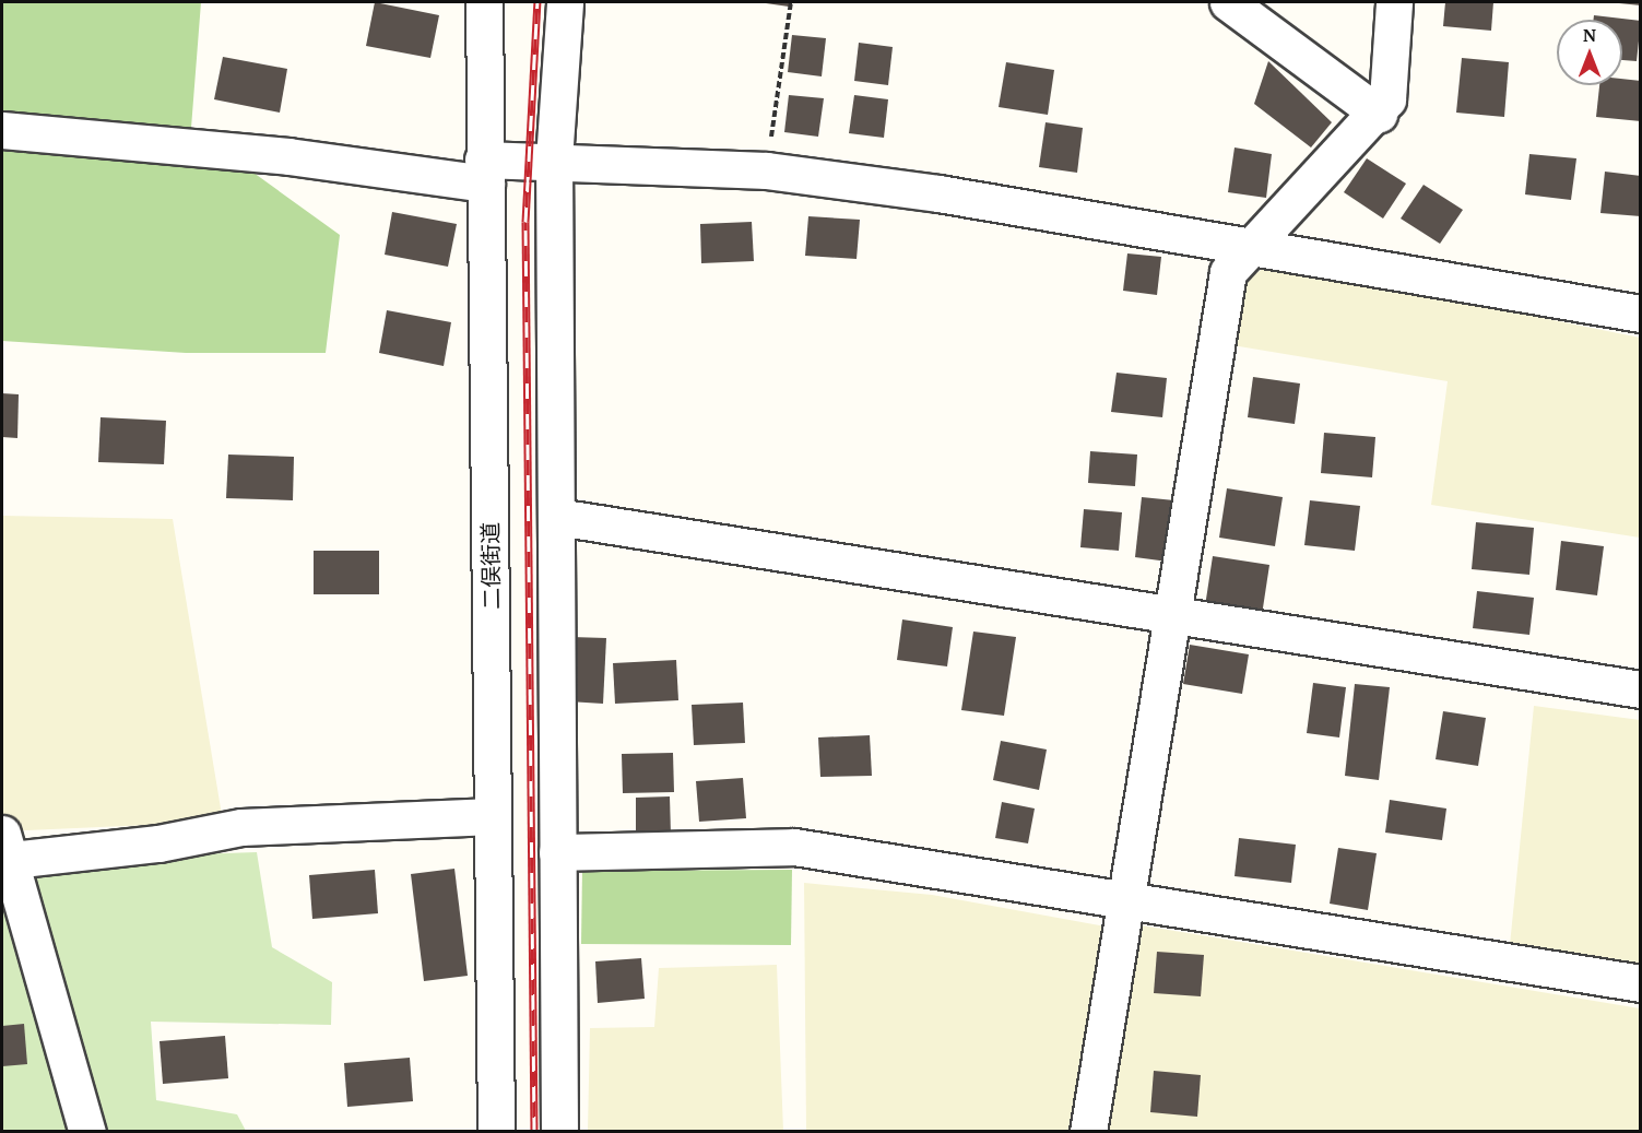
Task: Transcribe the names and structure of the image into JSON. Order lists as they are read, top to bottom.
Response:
{
  "streets": {
    "street": ["二俣街道"]
  },
  "north": "top"
}
